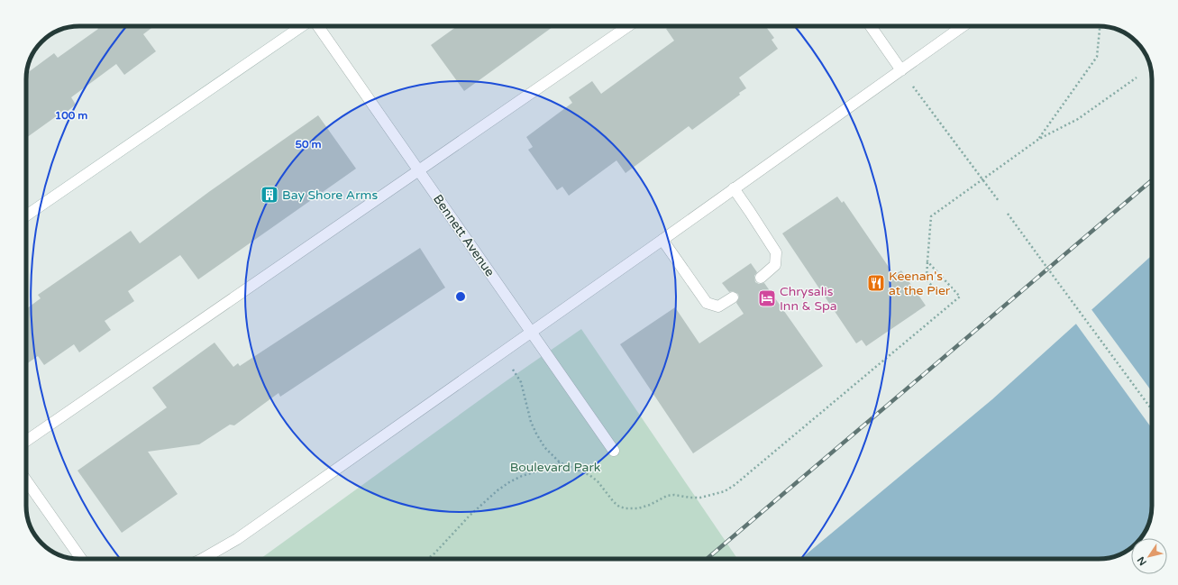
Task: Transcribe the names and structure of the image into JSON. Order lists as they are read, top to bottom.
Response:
{
  "streets": {
    "street": ["Bennett Avenue"]
  },
  "parks": ["Boulevard Park"],
  "places": {
    "building": ["Bay Shore Arms"],
    "restaurant": ["Keenan's at the Pier"],
    "hotel": ["Chrysalis Inn & Spa"]
  },
  "north": "bottom left",
  "rings": ["100 m", "50 m"]
}
